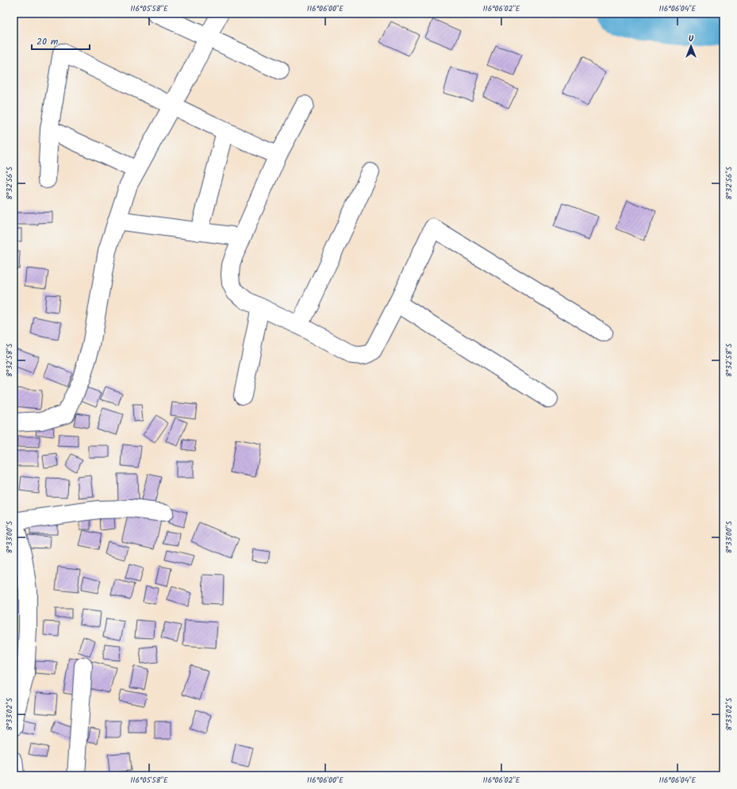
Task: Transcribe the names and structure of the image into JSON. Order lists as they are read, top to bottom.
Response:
{
  "scale_bar": "20 m",
  "north": "top",
  "coordinates": [
    "116°05'58\"E",
    "116°06'00\"E",
    "116°06'02\"E",
    "116°06'04\"E",
    "8°32'56\"S",
    "8°32'58\"S",
    "8°33'00\"S",
    "8°33'02\"S"
  ]
}
